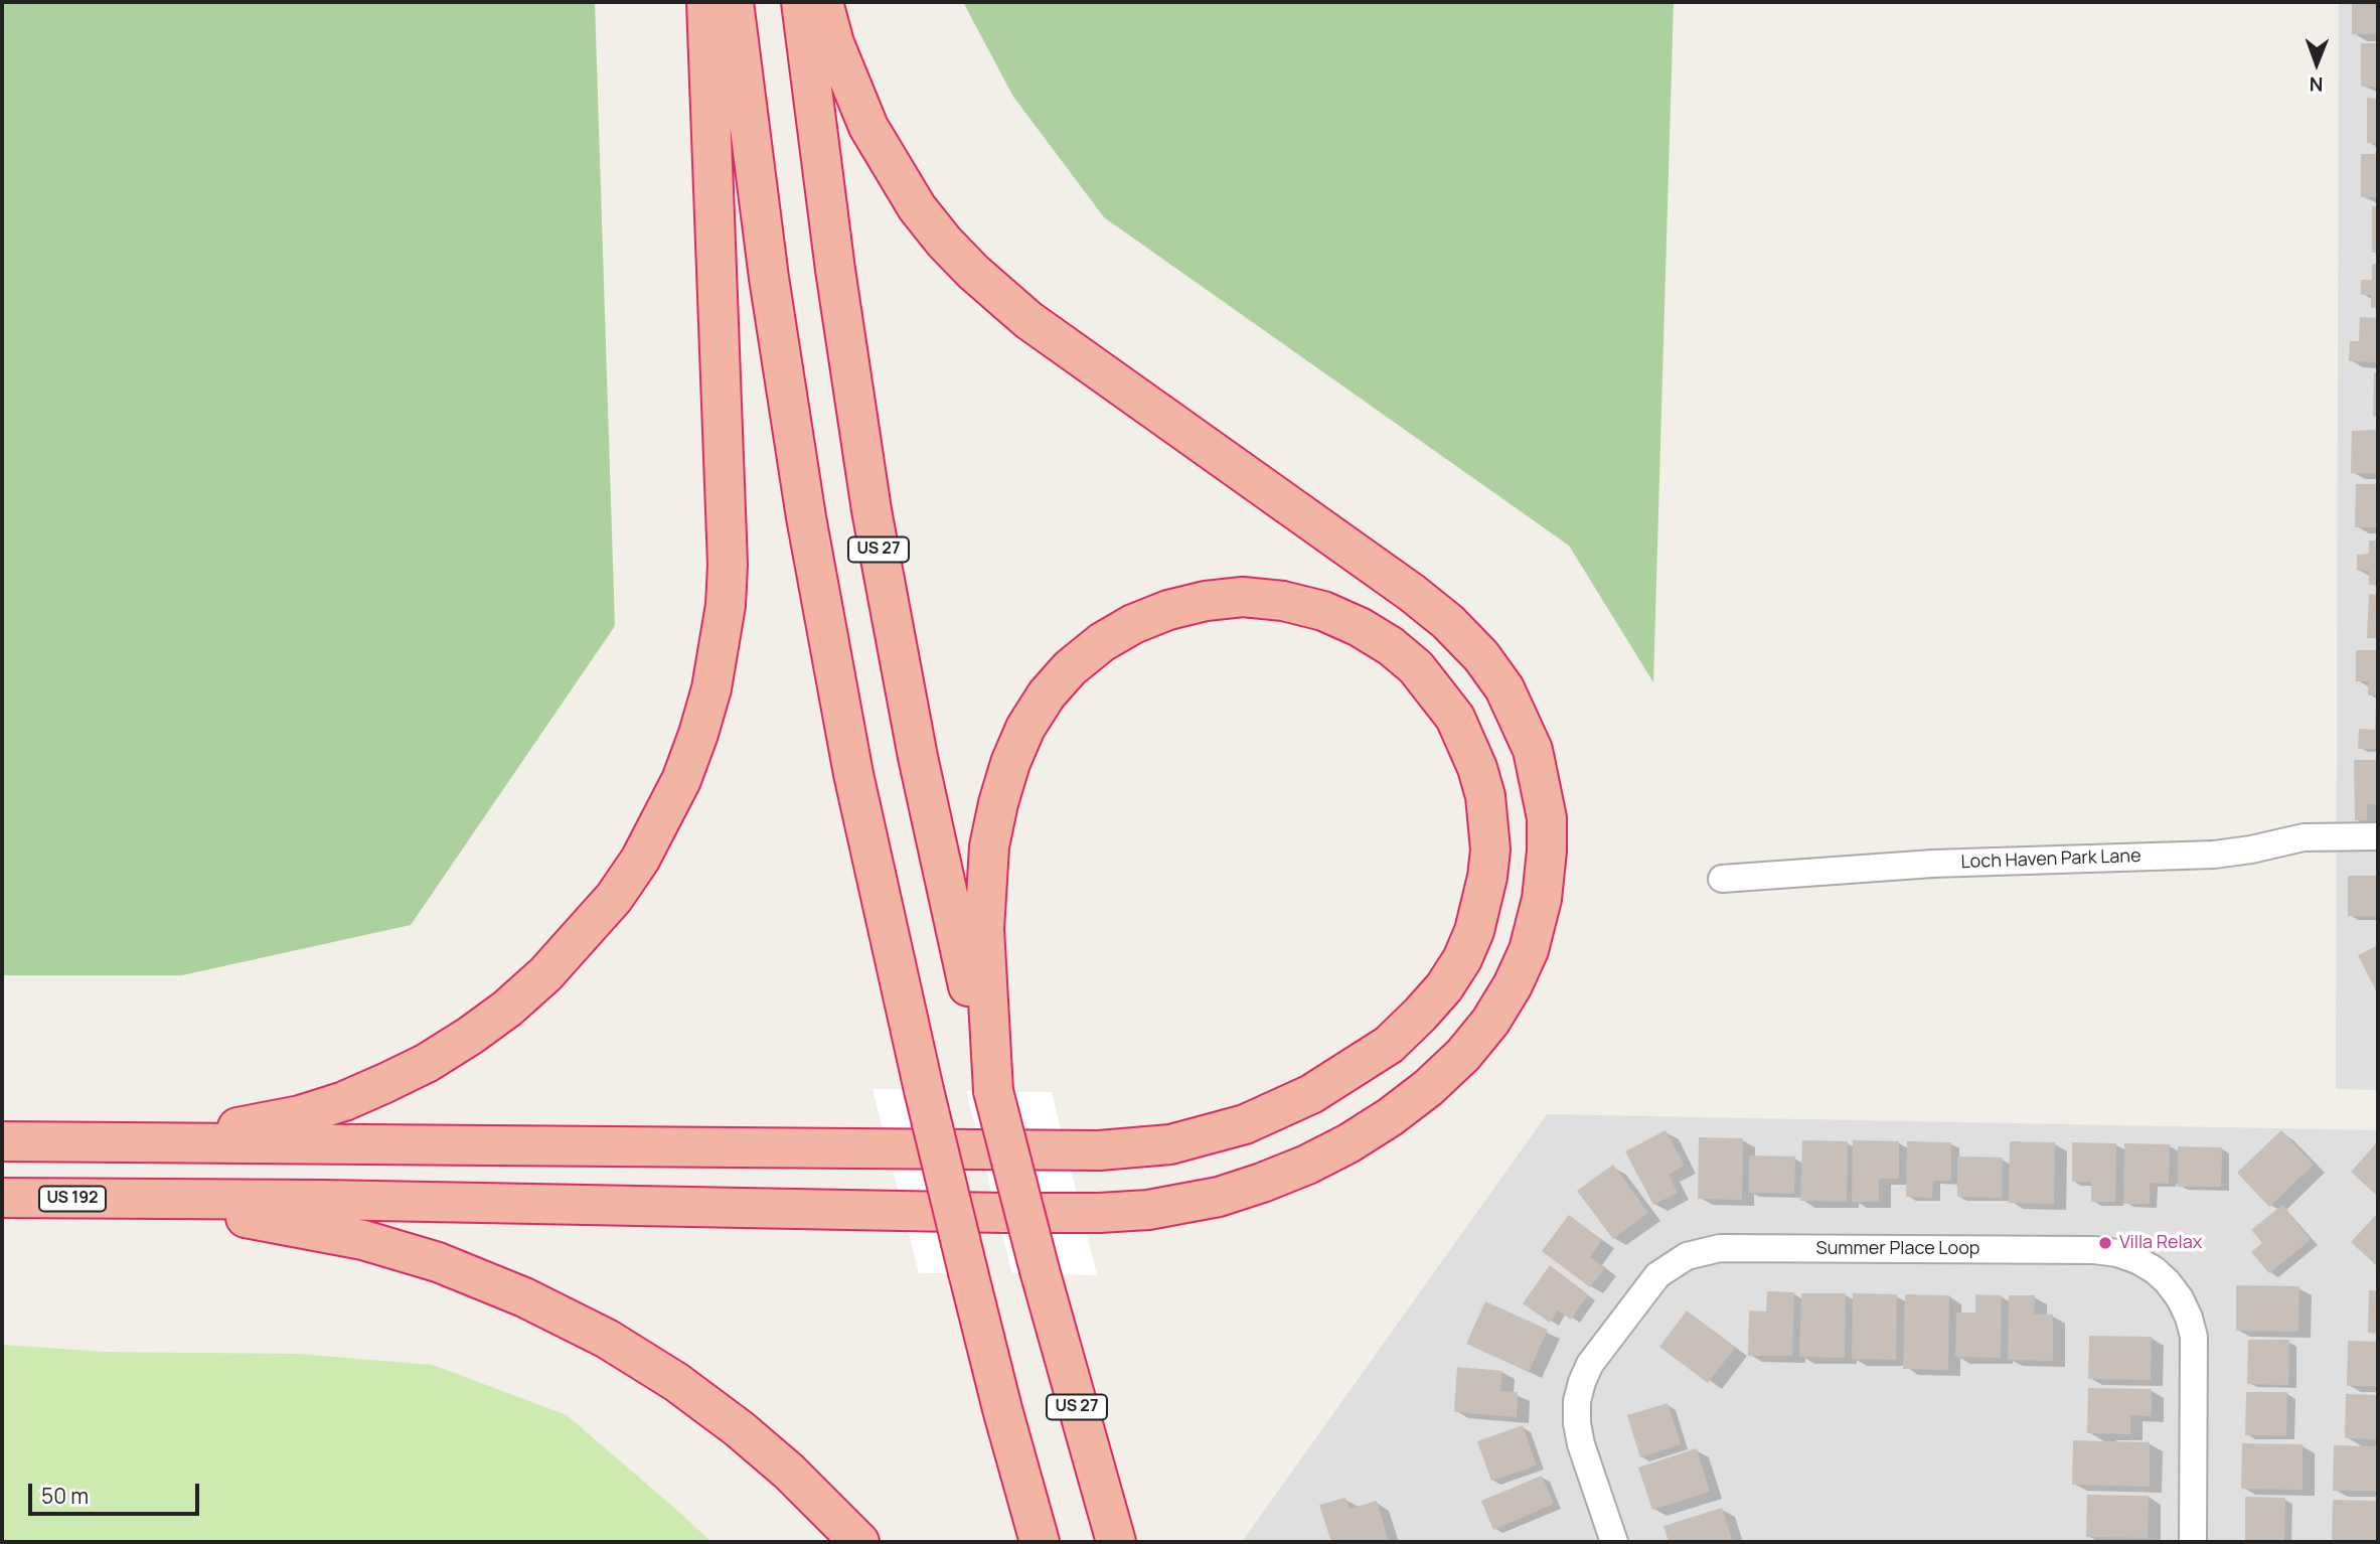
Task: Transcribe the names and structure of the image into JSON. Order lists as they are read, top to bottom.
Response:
{
  "streets": {
    "highway": ["US 27", "US 192"],
    "street": ["Loch Haven Park Lane", "Summer Place Loop"]
  },
  "places": ["Villa Relax"],
  "scale_bar": "50 m",
  "north": "bottom"
}
